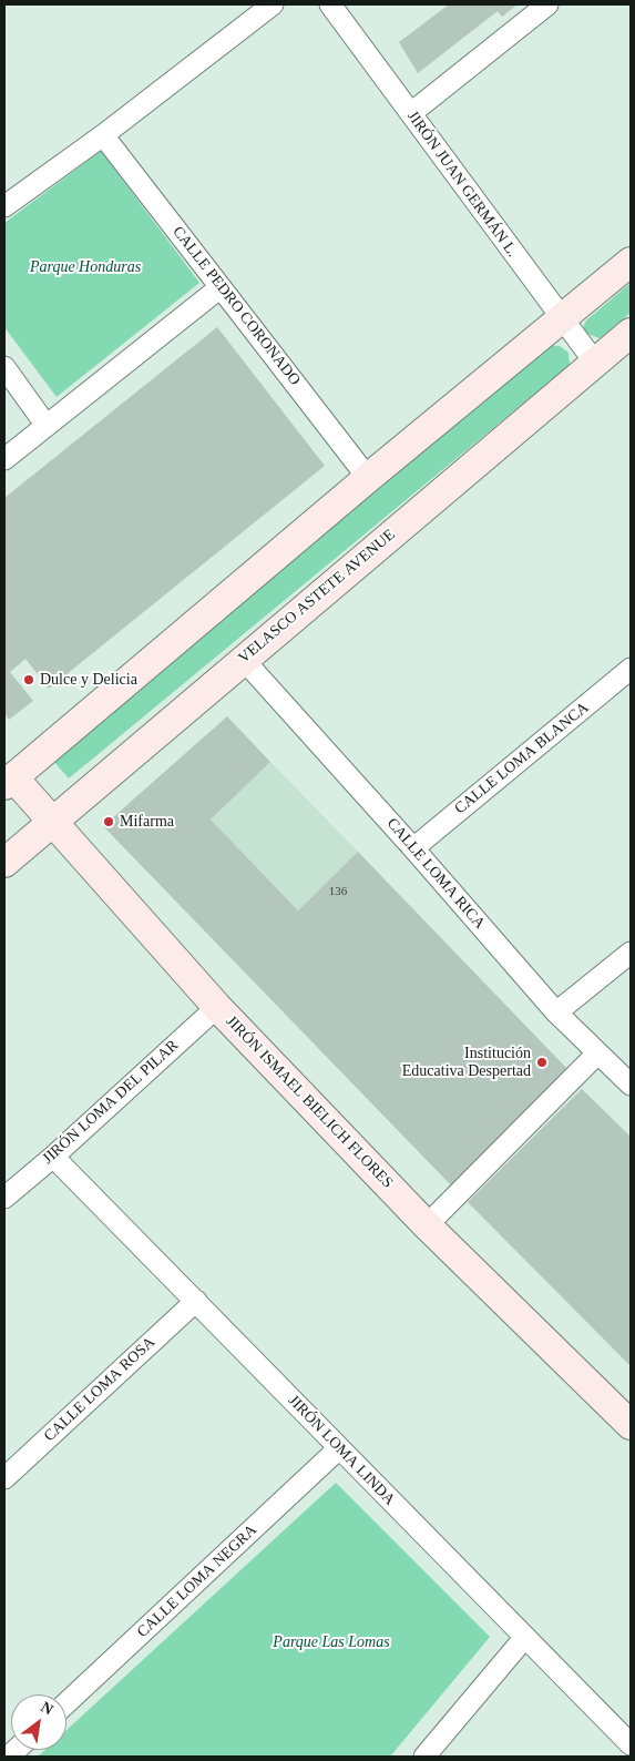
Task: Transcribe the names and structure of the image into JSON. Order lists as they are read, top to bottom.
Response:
{
  "streets": {
    "main road": ["VELASCO ASTETE AVENUE", "JIRÓN ISMAEL BIELICH FLORES"],
    "street": [
      "JIRÓN JUAN GERMÁN L.",
      "CALLE PEDRO CORONADO",
      "CALLE LOMA BLANCA",
      "CALLE LOMA RICA",
      "JIRÓN LOMA DEL PILAR",
      "CALLE LOMA ROSA",
      "JIRÓN LOMA LINDA",
      "CALLE LOMA NEGRA"
    ]
  },
  "crossings": [
    ["JIRÓN JUAN GERMÁN L.", "VELASCO ASTETE AVENUE"],
    ["VELASCO ASTETE AVENUE", "CALLE LOMA RICA"],
    ["VELASCO ASTETE AVENUE", "JIRÓN ISMAEL BIELICH FLORES"],
    ["CALLE LOMA BLANCA", "CALLE LOMA RICA"],
    ["JIRÓN LOMA DEL PILAR", "JIRÓN ISMAEL BIELICH FLORES"],
    ["JIRÓN LOMA DEL PILAR", "JIRÓN LOMA LINDA"],
    ["CALLE LOMA ROSA", "JIRÓN LOMA LINDA"],
    ["JIRÓN LOMA LINDA", "CALLE LOMA NEGRA"]
  ],
  "parks": ["Parque Honduras", "Parque Las Lomas"],
  "places": ["Dulce y Delicia", "Mifarma", "Institución Educativa Despertad"],
  "house_numbers": ["136"],
  "north": "top right"
}
